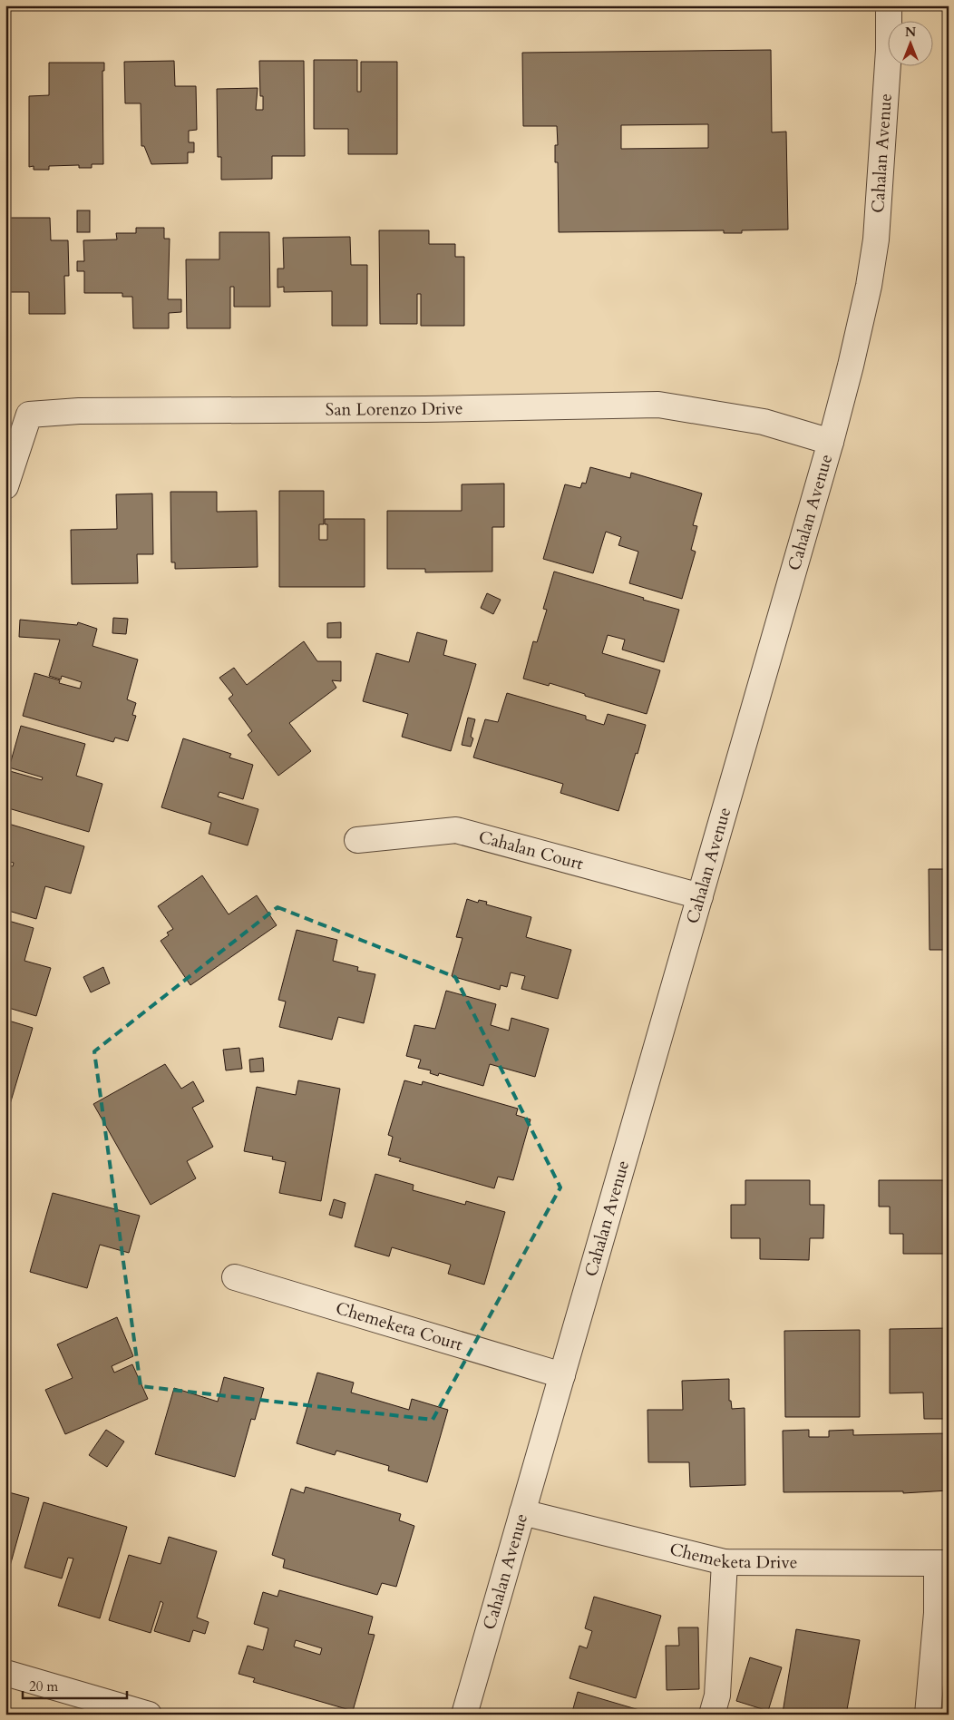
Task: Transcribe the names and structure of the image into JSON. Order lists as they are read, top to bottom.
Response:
{
  "streets": {
    "street": [
      "Cahalan Avenue",
      "San Lorenzo Drive",
      "Cahalan Court",
      "Chemeketa Court",
      "Chemeketa Drive"
    ]
  },
  "crossings": [
    ["Cahalan Avenue", "San Lorenzo Drive"],
    ["Cahalan Avenue", "Cahalan Court"],
    ["Cahalan Avenue", "Chemeketa Court"],
    ["Cahalan Avenue", "Chemeketa Drive"]
  ],
  "scale_bar": "20 m",
  "north": "top"
}
